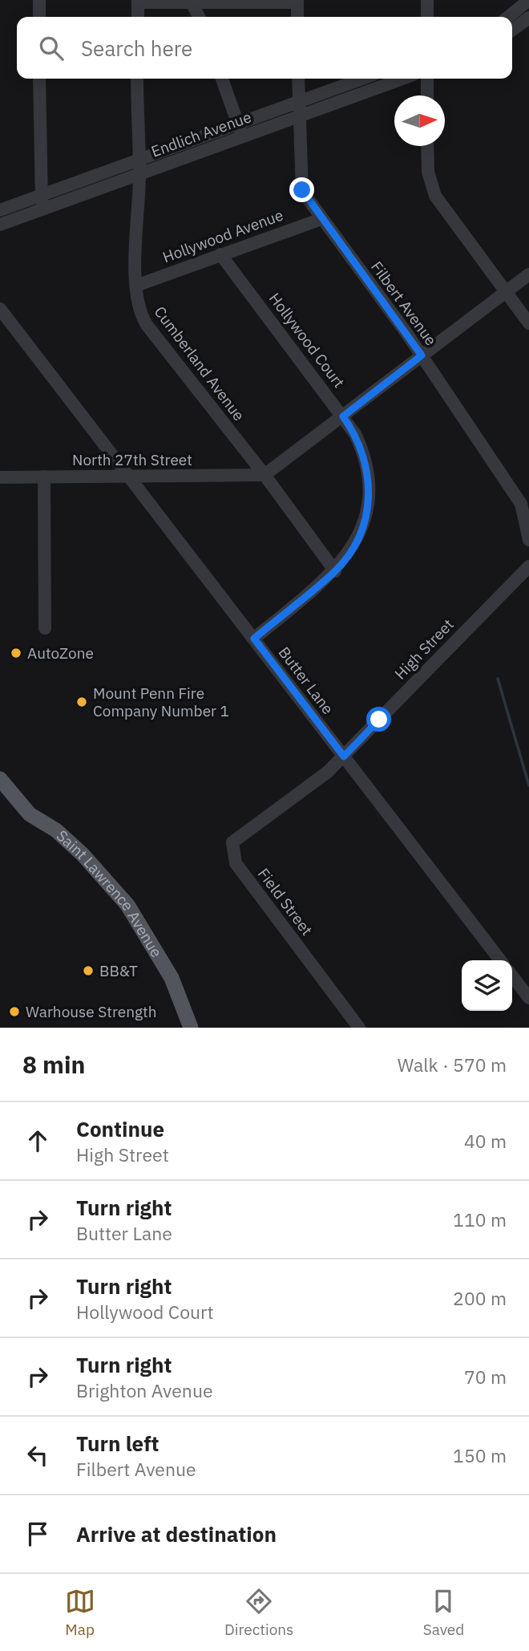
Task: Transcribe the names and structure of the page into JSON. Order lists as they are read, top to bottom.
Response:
{
  "streets": {
    "main road": ["Saint Lawrence Avenue"],
    "street": [
      "Endlich Avenue",
      "Hollywood Avenue",
      "Filbert Avenue",
      "Hollywood Court",
      "Cumberland Avenue",
      "North 27th Street",
      "High Street",
      "Butter Lane",
      "Field Street"
    ]
  },
  "crossings": [
    ["Endlich Avenue", "Filbert Avenue"],
    ["Endlich Avenue", "Cumberland Avenue"],
    ["Hollywood Avenue", "Filbert Avenue"],
    ["Hollywood Avenue", "Hollywood Court"],
    ["Hollywood Avenue", "Cumberland Avenue"],
    ["Hollywood Court", "Cumberland Avenue"],
    ["Hollywood Court", "Butter Lane"],
    ["Cumberland Avenue", "North 27th Street"],
    ["North 27th Street", "Butter Lane"],
    ["High Street", "Butter Lane"],
    ["High Street", "Field Street"]
  ],
  "places": [
    "AutoZone",
    "Mount Penn Fire Company Number 1",
    "BB&T",
    "Warhouse Strength"
  ],
  "north": "right",
  "page": {
    "search": "Search here",
    "heading": ["8 min", "Walk · 570 m"],
    "list": [
      ["Continue", "High Street", "40 m"],
      ["Turn right", "Butter Lane", "110 m"],
      ["Turn right", "Hollywood Court", "200 m"],
      ["Turn right", "Brighton Avenue", "70 m"],
      ["Turn left", "Filbert Avenue", "150 m"],
      "Arrive at destination"
    ],
    "nav": ["Map", "Directions", "Saved"]
  }
}
